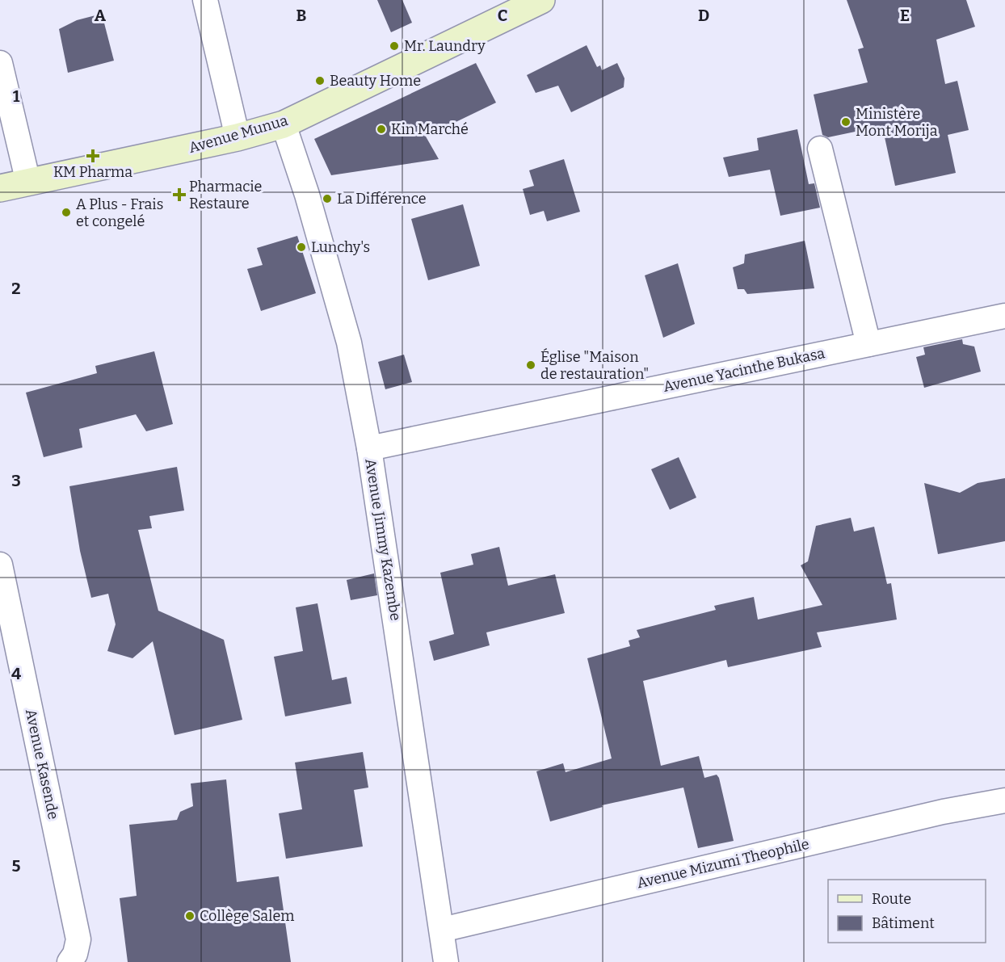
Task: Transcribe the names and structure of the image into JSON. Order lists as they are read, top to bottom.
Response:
{
  "streets": {
    "main road": ["Avenue Munua"],
    "street": [
      "Avenue Yacinthe Bukasa",
      "Avenue Jimmy Kazembe",
      "Avenue Kasende",
      "Avenue Mizumi Theophile"
    ]
  },
  "crossings": [
    ["Avenue Munua", "Avenue Jimmy Kazembe"],
    ["Avenue Yacinthe Bukasa", "Avenue Jimmy Kazembe"],
    ["Avenue Jimmy Kazembe", "Avenue Mizumi Theophile"]
  ],
  "places": {
    "other": [
      "Mr. Laundry",
      "Beauty Home",
      "Ministère Mont Morija",
      "Kin Marché",
      "La Différence",
      "A Plus - Frais et congelé",
      "Lunchy's",
      "Église \"Maison de restauration\"",
      "Collège Salem"
    ],
    "health": ["KM Pharma", "Pharmacie Restaure"]
  },
  "legend": ["Route", "Bâtiment"],
  "grid": {
    "columns": [
      "A",
      "B",
      "C",
      "D",
      "E"
    ],
    "rows": [
      "1",
      "2",
      "3",
      "4",
      "5"
    ]
  }
}
